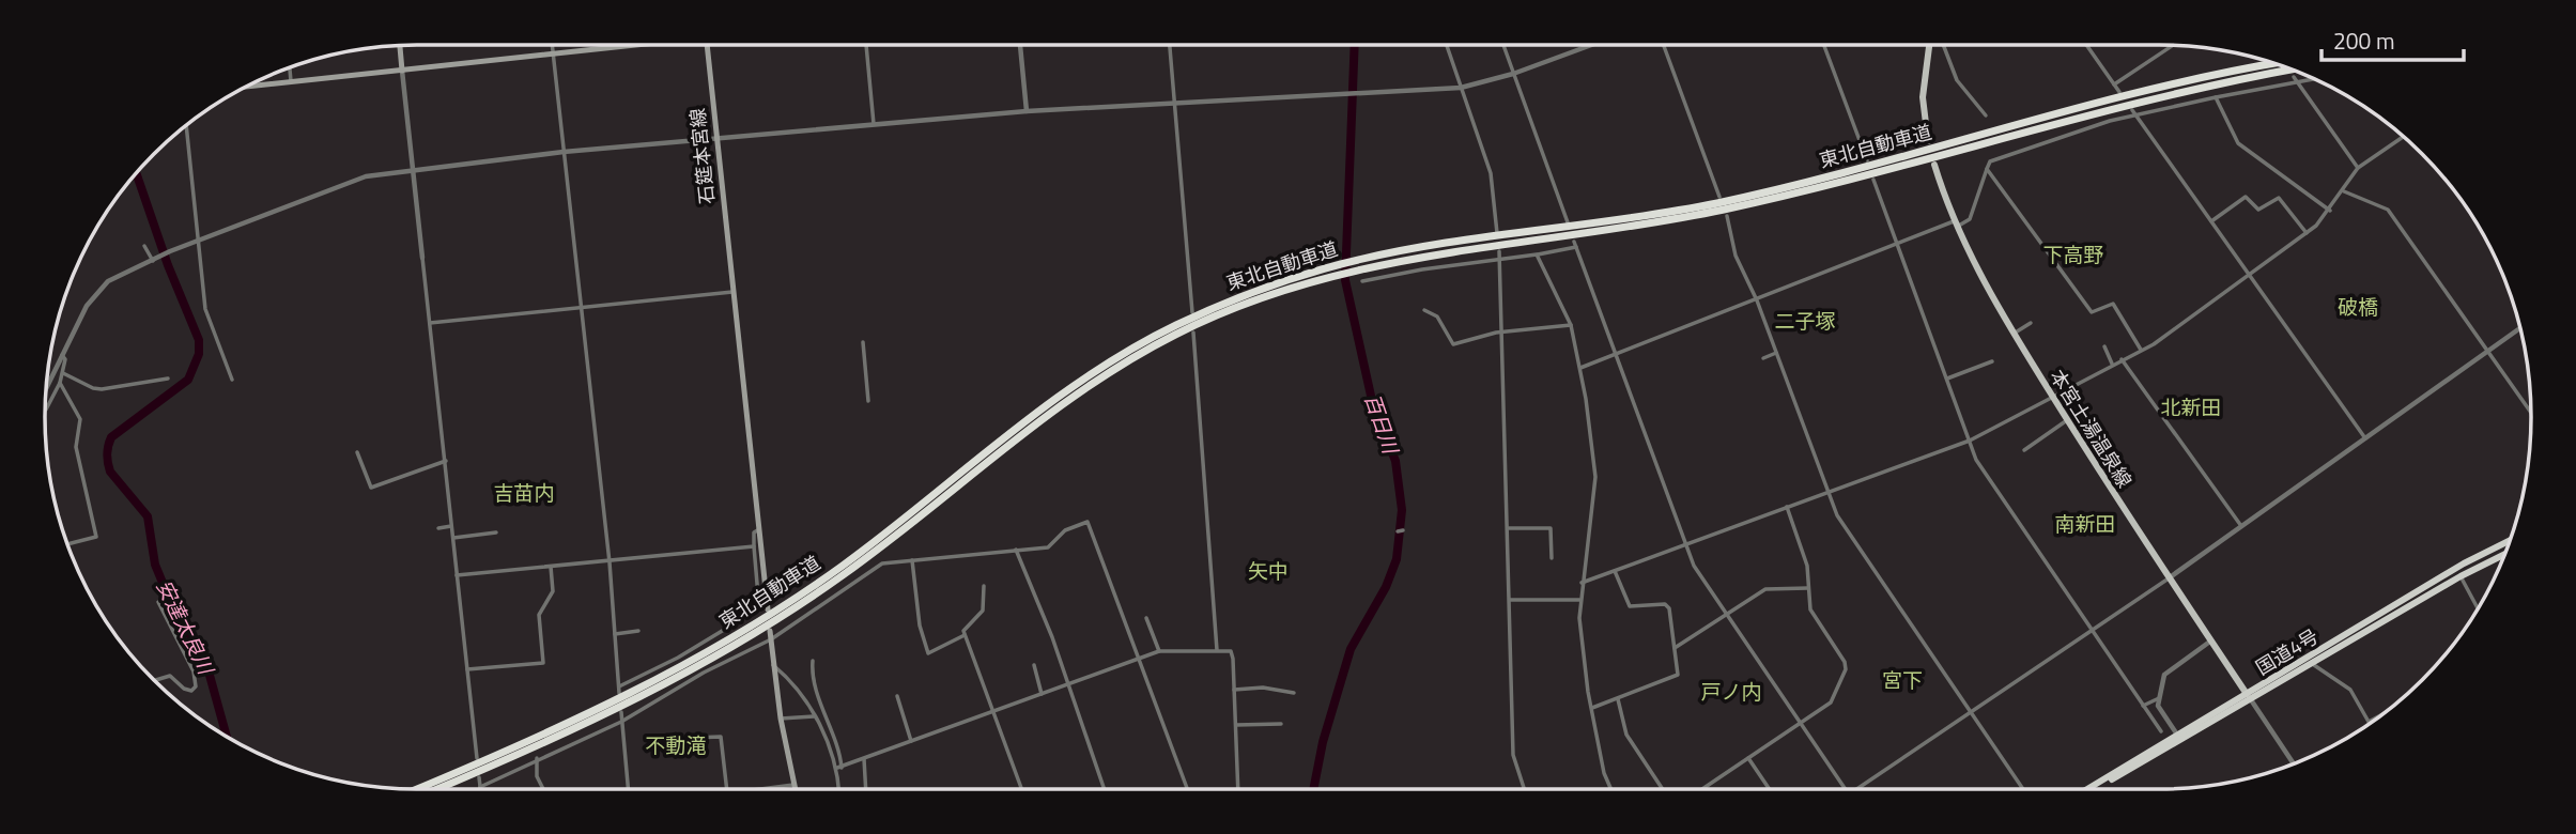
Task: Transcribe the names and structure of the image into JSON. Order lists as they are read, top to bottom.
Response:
{
  "streets": {
    "highway": ["東北自動車道", "国道4号"],
    "main road": ["石筵本宮線", "本宮土湯温泉線"]
  },
  "crossings": [
    ["本宮土湯温泉線", "国道4号"]
  ],
  "districts": [
    "下高野",
    "破橋",
    "二子塚",
    "北新田",
    "吉苗内",
    "南新田",
    "矢中",
    "宮下",
    "戸ノ内",
    "不動滝"
  ],
  "water": ["百日川", "安達太良川"],
  "scale_bar": "200 m"
}
